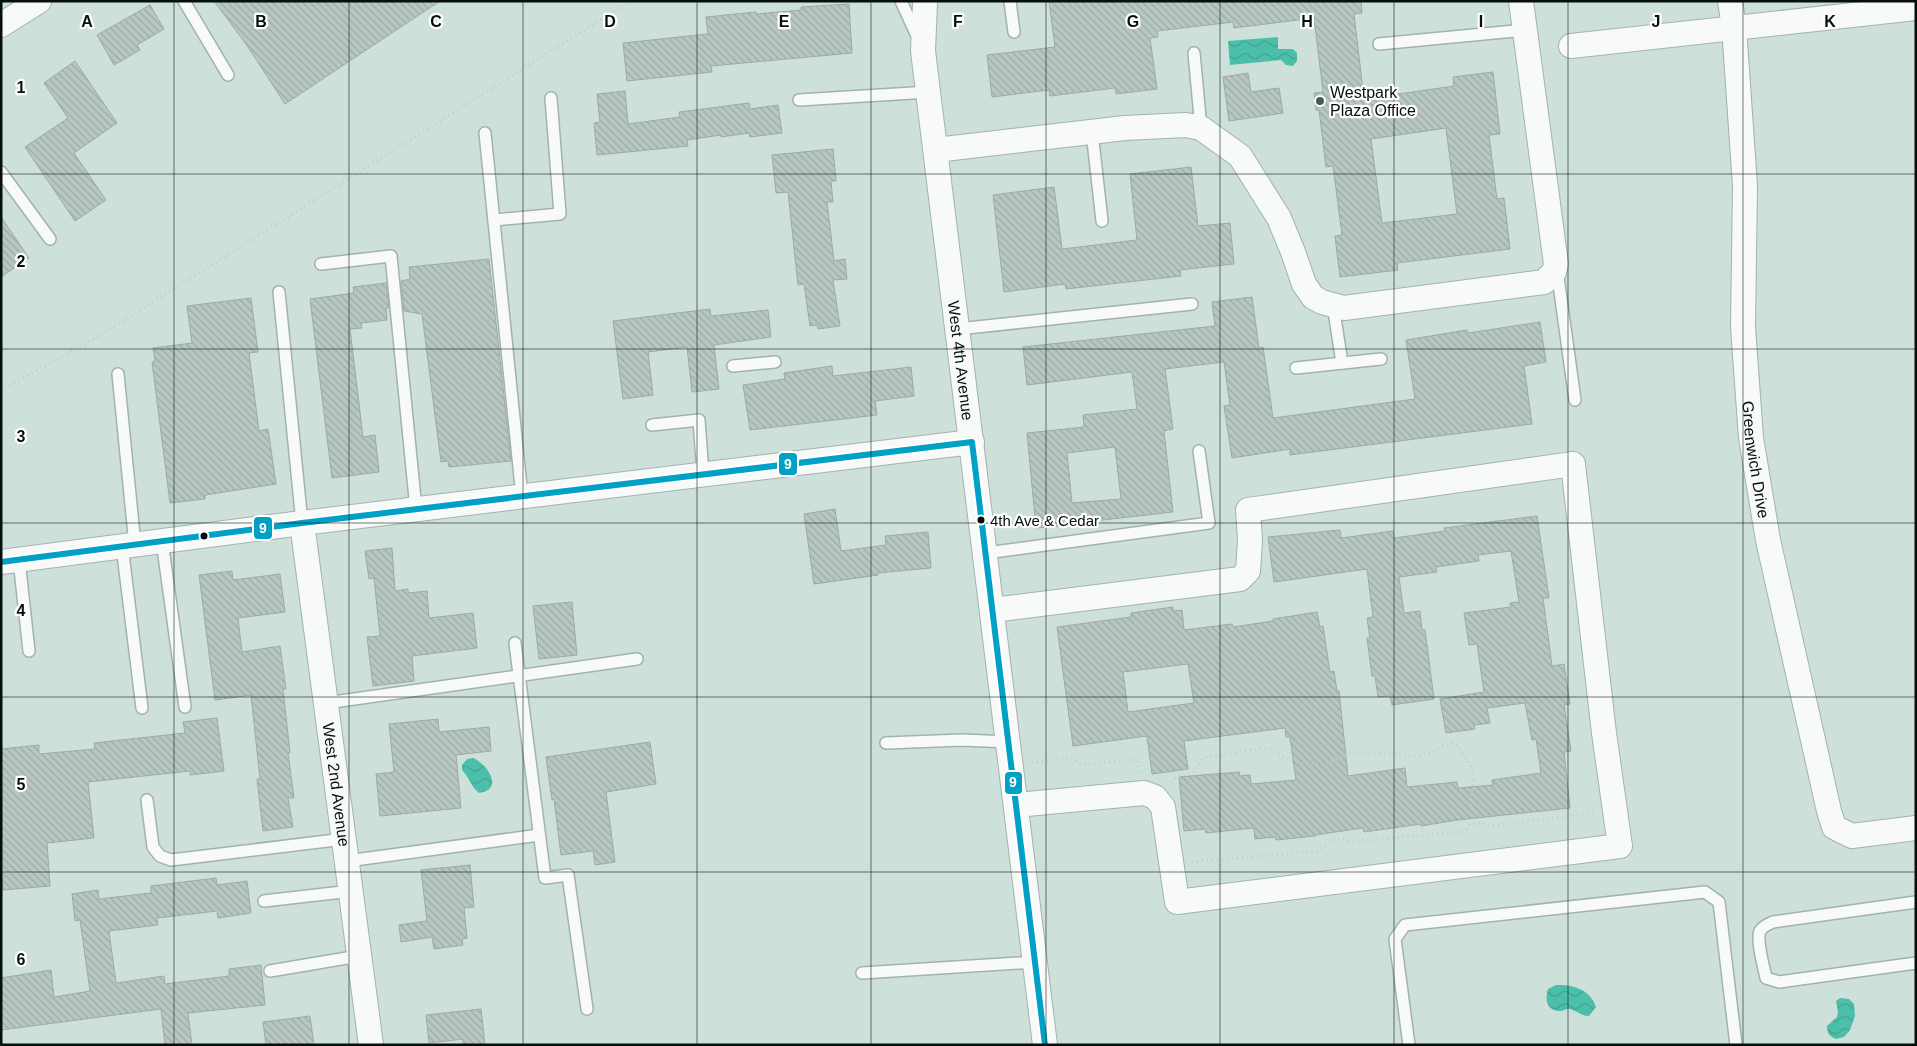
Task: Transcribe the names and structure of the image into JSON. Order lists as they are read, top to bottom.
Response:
{
  "streets": {
    "street": ["West 4th Avenue", "Greenwich Drive", "West 2nd Avenue"]
  },
  "places": ["Westpark Plaza Office", "4th Ave & Cedar"],
  "lines": ["transit line 9"],
  "grid": {
    "columns": [
      "A",
      "B",
      "C",
      "D",
      "E",
      "F",
      "G",
      "H",
      "I",
      "J",
      "K"
    ],
    "rows": [
      "1",
      "2",
      "3",
      "4",
      "5",
      "6"
    ]
  }
}
